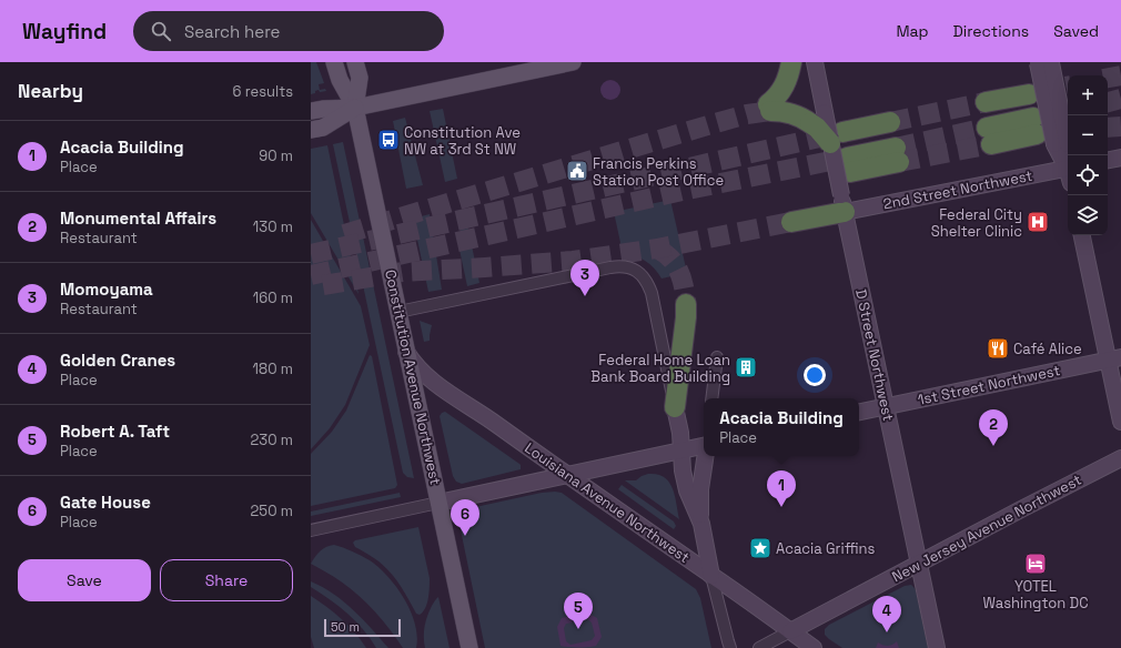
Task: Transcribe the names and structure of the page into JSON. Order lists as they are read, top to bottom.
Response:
{
  "streets": {
    "main road": ["Constitution Avenue Northwest"],
    "street": [
      "2nd Street Northwest",
      "D Street Northwest",
      "1st Street Northwest",
      "Louisiana Avenue Northwest",
      "New Jersey Avenue Northwest"
    ]
  },
  "crossings": [
    ["2nd Street Northwest", "D Street Northwest"],
    ["D Street Northwest", "1st Street Northwest"],
    ["D Street Northwest", "New Jersey Avenue Northwest"],
    ["Constitution Avenue Northwest", "Louisiana Avenue Northwest"],
    ["Louisiana Avenue Northwest", "New Jersey Avenue Northwest"]
  ],
  "places": {
    "bus stop": ["Constitution Ave NW at 3rd St NW"],
    "public building": ["Francis Perkins Station Post Office"],
    "hospital": ["Federal City Shelter Clinic"],
    "restaurant": ["Café Alice"],
    "building": ["Federal Home Loan Bank Board Building"],
    "place": ["Acacia Griffins"],
    "hotel": ["YOTEL Washington DC"]
  },
  "scale_bar": "50 m",
  "page": {
    "header": "Wayfind",
    "search": "Search here",
    "nav": ["Map", "Directions", "Saved"],
    "heading": ["Nearby", "6 results"],
    "map_buttons": ["+", "−"],
    "list": [
      {
        "mark": "1",
        "name": "Acacia Building",
        "note": "Place",
        "value": "90 m"
      },
      {
        "mark": "2",
        "name": "Monumental Affairs",
        "note": "Restaurant",
        "value": "130 m"
      },
      {
        "mark": "3",
        "name": "Momoyama",
        "note": "Restaurant",
        "value": "160 m"
      },
      {
        "mark": "4",
        "name": "Golden Cranes",
        "note": "Place",
        "value": "180 m"
      },
      {
        "mark": "5",
        "name": "Robert A. Taft",
        "note": "Place",
        "value": "230 m"
      },
      {
        "mark": "6",
        "name": "Gate House",
        "note": "Place",
        "value": "250 m"
      }
    ],
    "pins": [
      "3",
      "2",
      "1",
      "6",
      "5",
      "4"
    ],
    "popup": ["Acacia Building", "Place"],
    "buttons": ["Save", "Share"],
    "scale": "50 m"
  }
}
